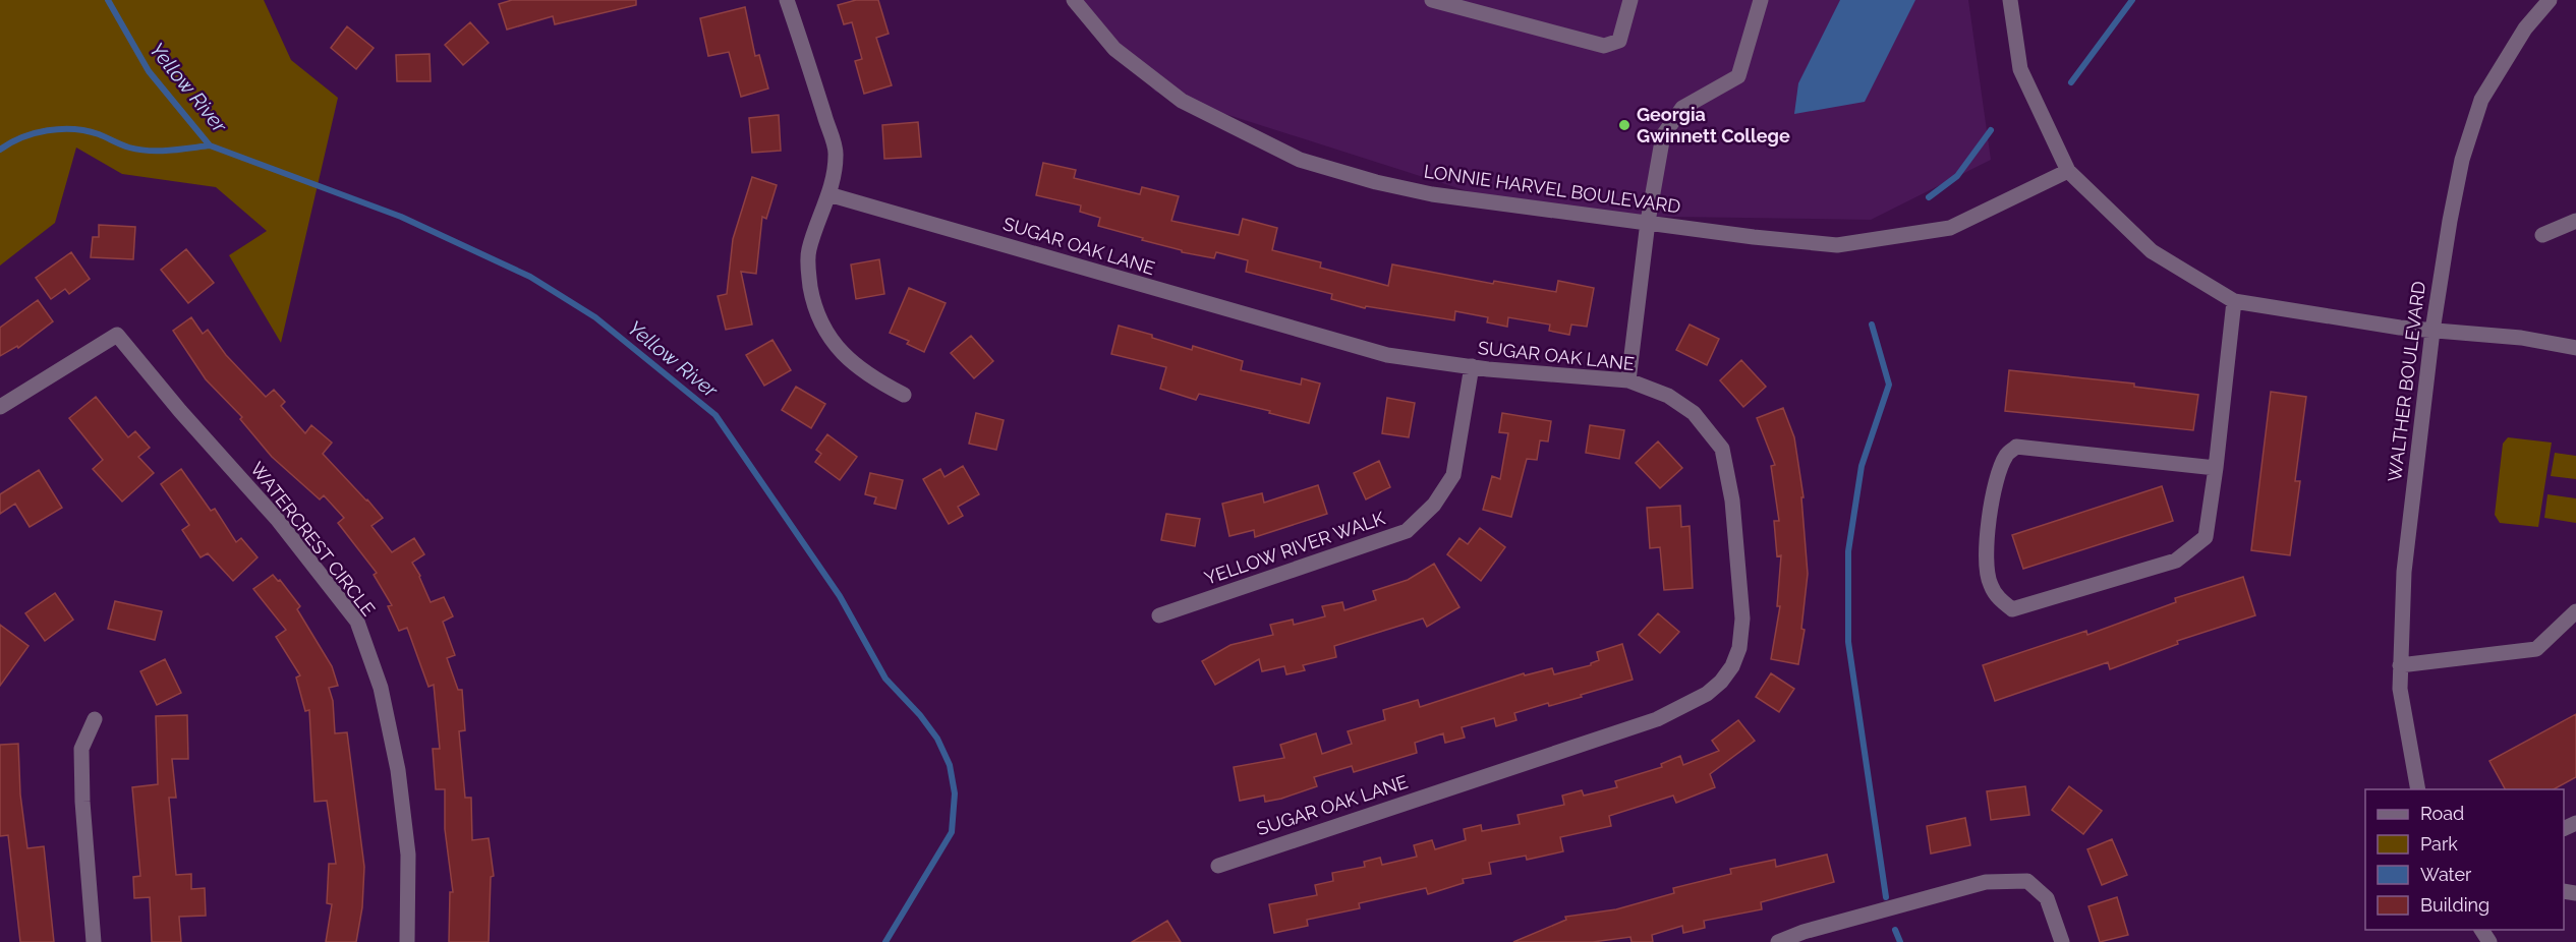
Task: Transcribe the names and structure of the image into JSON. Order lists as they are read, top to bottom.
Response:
{
  "streets": {
    "street": [
      "LONNIE HARVEL BOULEVARD",
      "SUGAR OAK LANE",
      "WALTHER BOULEVARD",
      "WATERCREST CIRCLE",
      "YELLOW RIVER WALK"
    ]
  },
  "crossings": [
    ["SUGAR OAK LANE", "YELLOW RIVER WALK"]
  ],
  "water": ["Yellow River"],
  "places": ["Georgia Gwinnett College"],
  "legend": [
    "Road",
    "Park",
    "Water",
    "Building"
  ]
}
